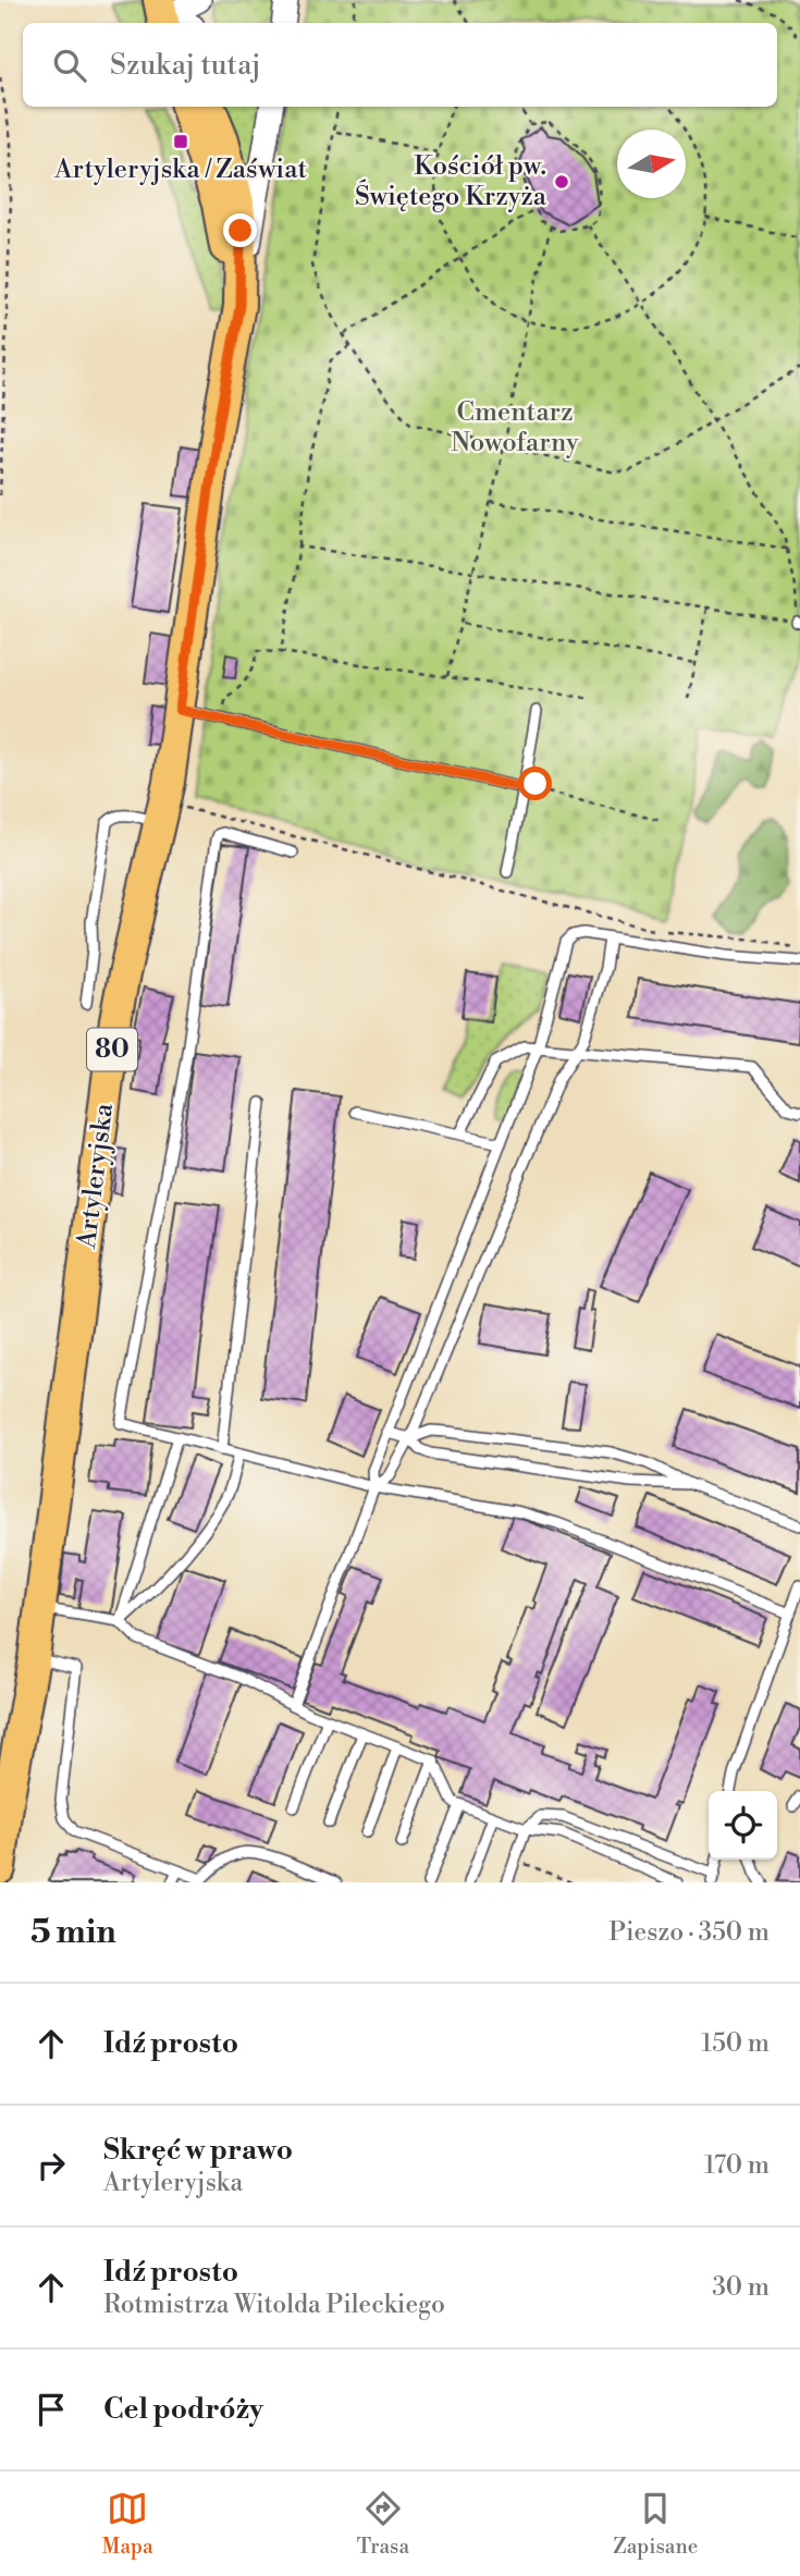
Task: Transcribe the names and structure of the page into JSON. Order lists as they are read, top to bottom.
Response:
{
  "streets": {
    "main road": ["80", "Artyleryjska"]
  },
  "crossings": [
    ["80", "Artyleryjska"]
  ],
  "parks": ["Cmentarz Nowofarny"],
  "places": {
    "transit": ["Artyleryjska / Zaświat"],
    "other": ["Kościół pw. Świętego Krzyża"]
  },
  "north": "right",
  "page": {
    "search": "Szukaj tutaj",
    "heading": ["5 min", "Pieszo · 350 m"],
    "list": [
      ["Idź prosto", "150 m"],
      ["Skręć w prawo", "Artyleryjska", "170 m"],
      ["Idź prosto", "Rotmistrza Witolda Pileckiego", "30 m"],
      "Cel podróży"
    ],
    "nav": ["Mapa", "Trasa", "Zapisane"]
  }
}
